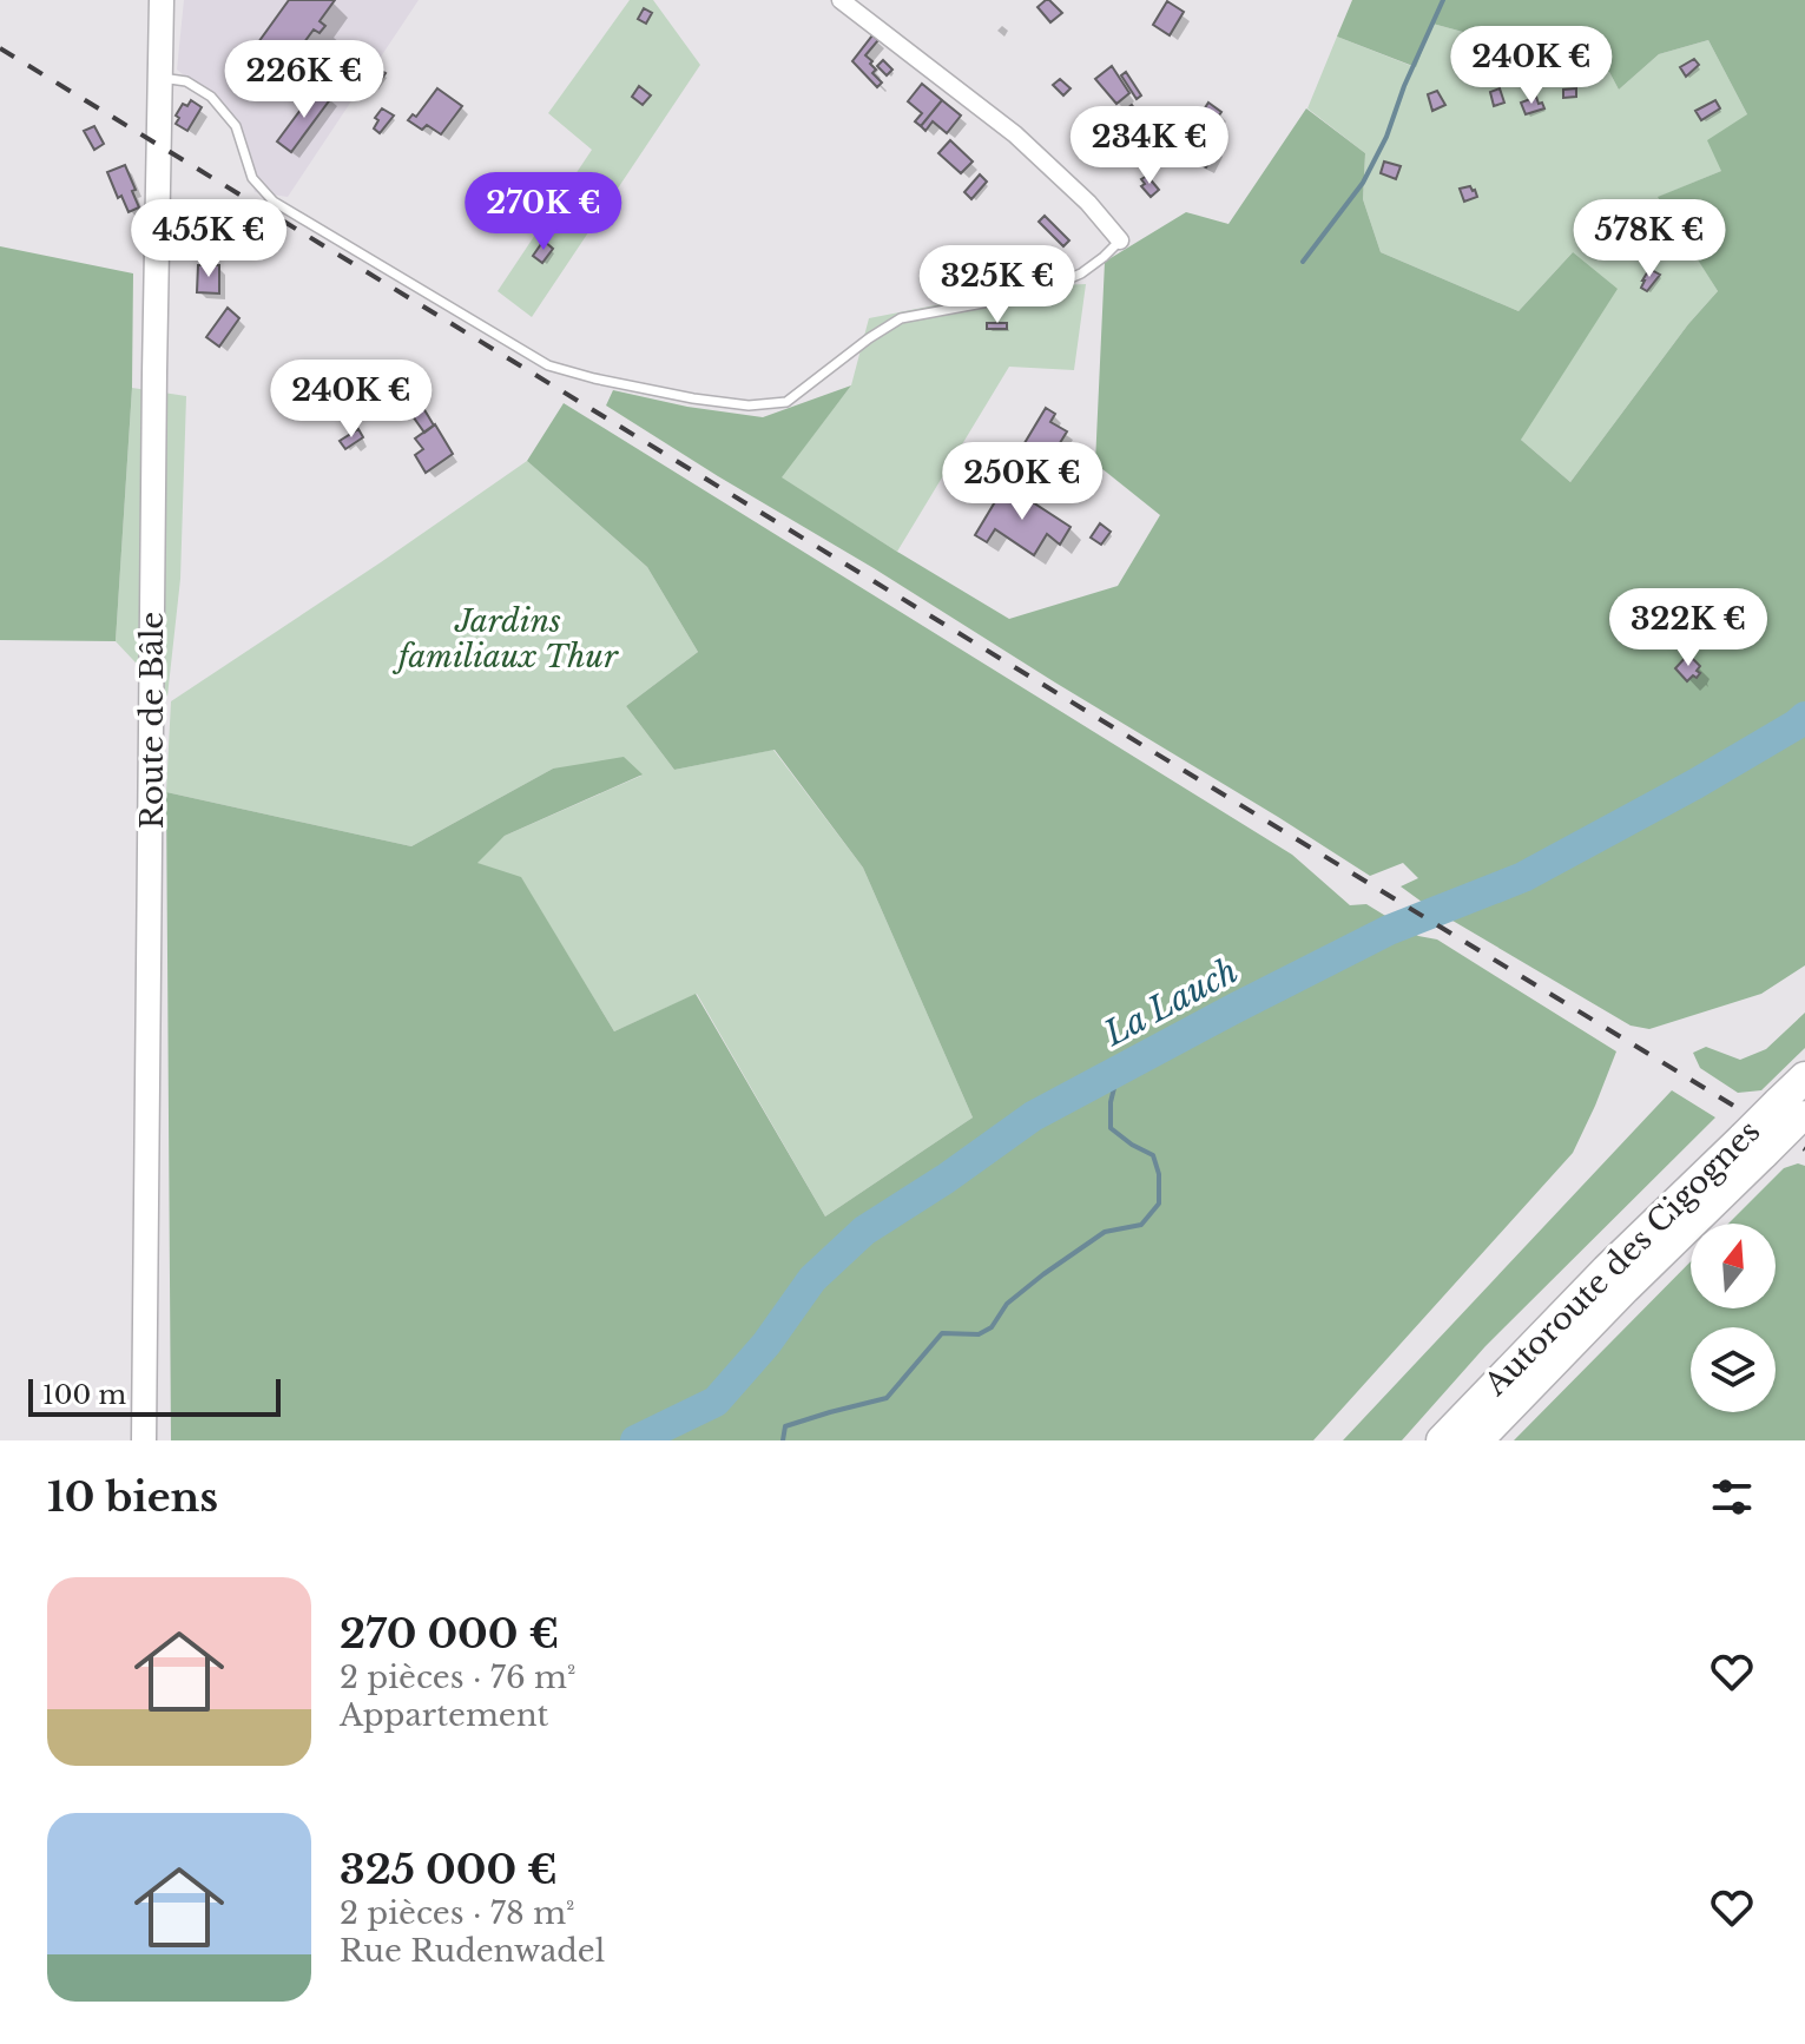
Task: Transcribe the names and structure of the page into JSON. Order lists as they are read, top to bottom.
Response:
{
  "streets": {
    "highway": ["Autoroute des Cigognes"],
    "main road": ["Route de Bâle"]
  },
  "water": ["La Lauch"],
  "parks": ["Jardins familiaux Thur"],
  "scale_bar": "100 m",
  "north": "top",
  "page": {
    "price": [
      "240K €",
      "226K €",
      "234K €",
      "270K €",
      "455K €",
      "578K €",
      "325K €",
      "240K €",
      "250K €",
      "322K €"
    ],
    "scale": "100 m",
    "heading": "10 biens",
    "list": [
      {
        "name": "270 000 €",
        "note": "2 pièces · 76 m² · Appartement"
      },
      {
        "name": "325 000 €",
        "note": "2 pièces · 78 m² · Rue Rudenwadel"
      }
    ]
  }
}
